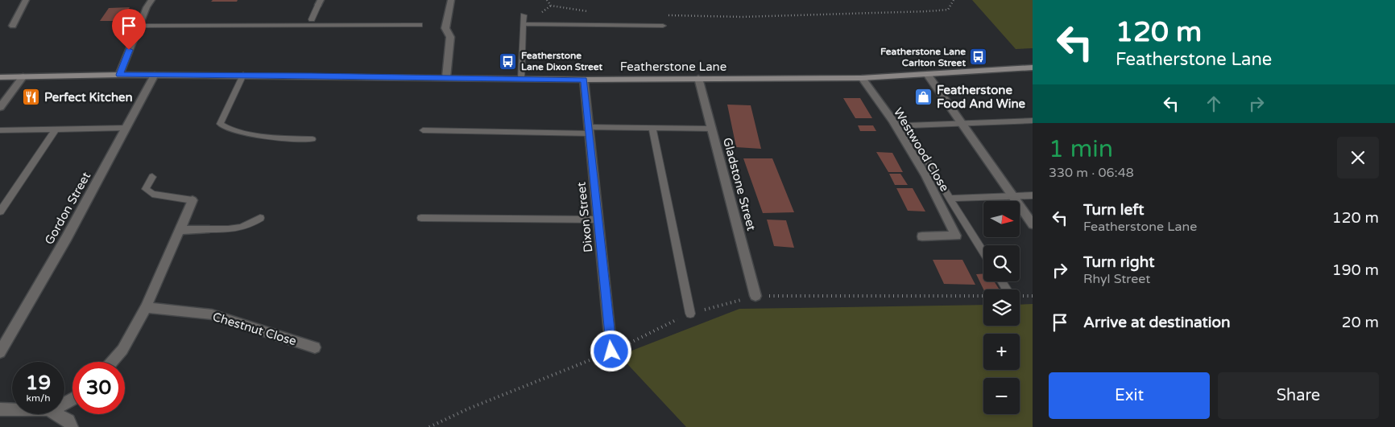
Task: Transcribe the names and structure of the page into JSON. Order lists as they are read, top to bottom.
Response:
{
  "streets": {
    "main road": ["Featherstone Lane"],
    "street": [
      "Westwood Close",
      "Gladstone Street",
      "Gordon Street",
      "Dixon Street",
      "Chestnut Close"
    ]
  },
  "crossings": [
    ["Featherstone Lane", "Westwood Close"],
    ["Featherstone Lane", "Gladstone Street"],
    ["Featherstone Lane", "Gordon Street"],
    ["Featherstone Lane", "Dixon Street"]
  ],
  "places": {
    "bus stop": ["Featherstone Lane Carlton Street", "Featherstone Lane Dixon Street"],
    "restaurant": ["Perfect Kitchen"],
    "shop": ["Featherstone Food And Wine"]
  },
  "north": "right",
  "page": {
    "turn": ["120 m", "Featherstone Lane"],
    "heading": ["1 min", "330 m · 06:48"],
    "list": [
      {
        "name": "Turn left",
        "note": "Featherstone Lane",
        "value": "120 m"
      },
      {
        "name": "Turn right",
        "note": "Rhyl Street",
        "value": "190 m"
      },
      {
        "name": "Arrive at destination",
        "value": "20 m"
      }
    ],
    "map_buttons": ["+", "−"],
    "speed": "19 km/h",
    "limit": "30",
    "buttons": ["Exit", "Share"]
  }
}
